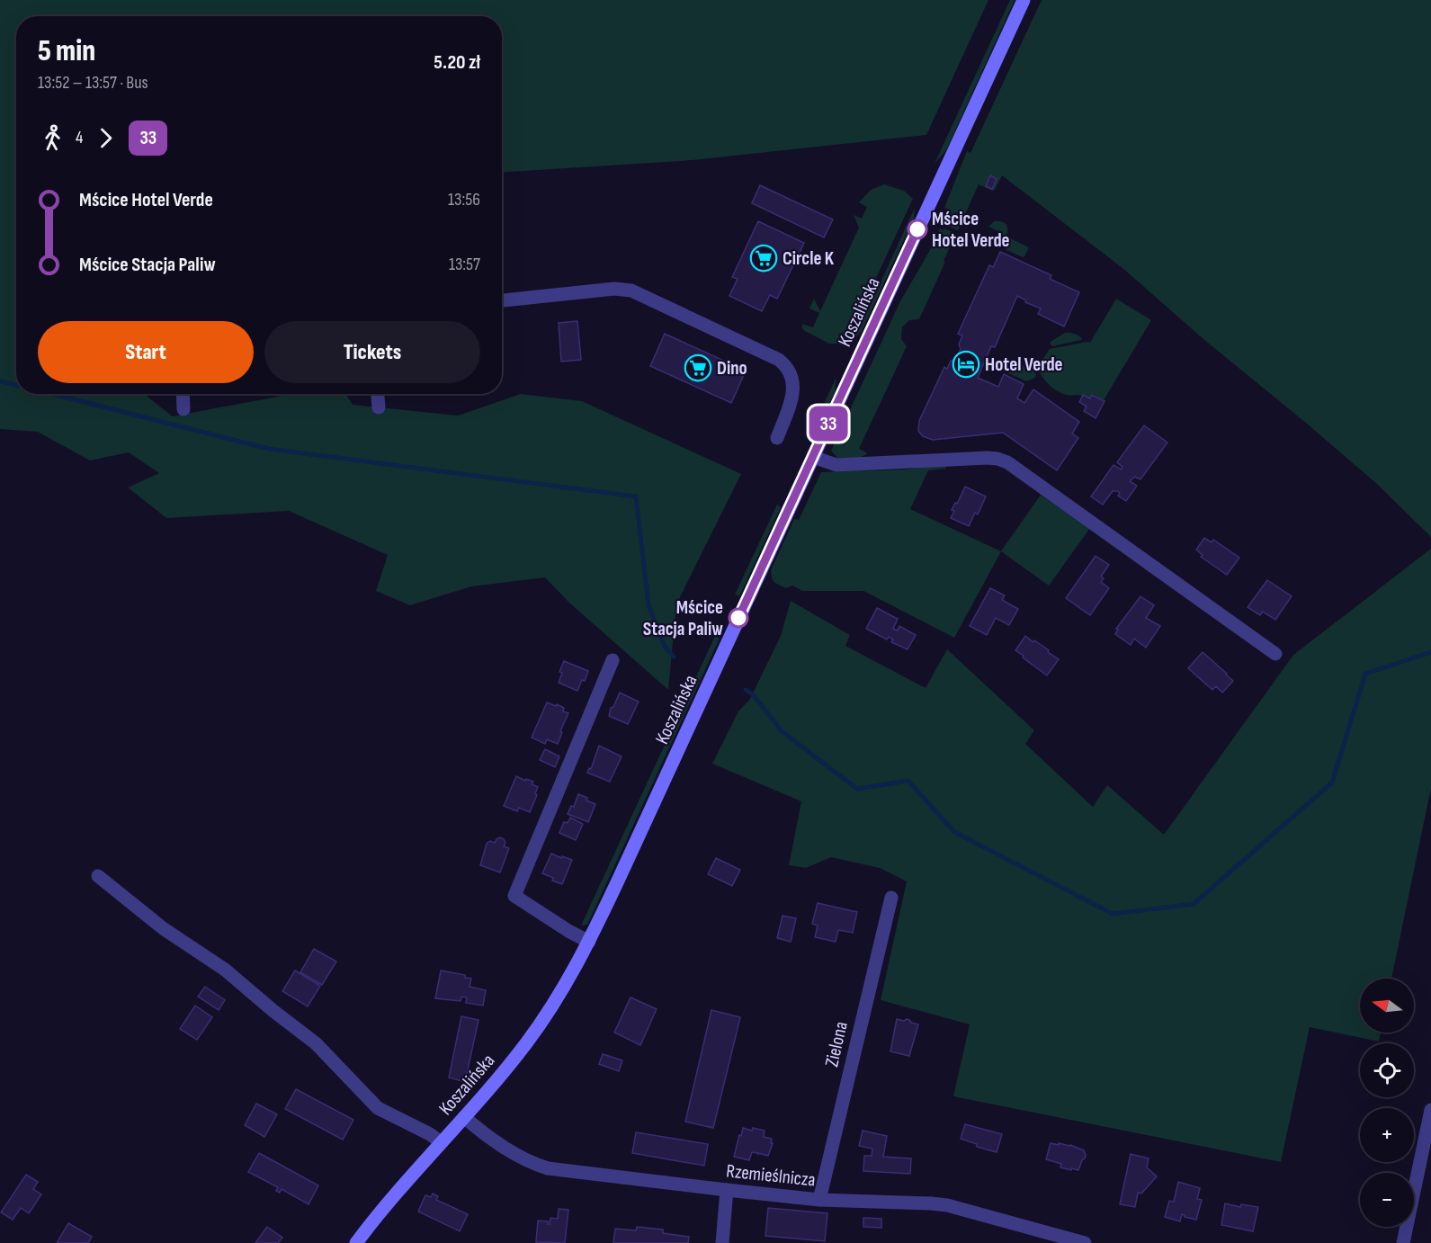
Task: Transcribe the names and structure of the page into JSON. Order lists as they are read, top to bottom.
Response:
{
  "streets": {
    "main road": ["Koszalińska"],
    "street": ["Zielona", "Rzemieślnicza"]
  },
  "crossings": [
    ["Koszalińska", "Rzemieślnicza"],
    ["Zielona", "Rzemieślnicza"]
  ],
  "places": {
    "other": ["Mścice Hotel Verde", "Mścice Stacja Paliw"],
    "supermarket": ["Circle K", "Dino"],
    "hotel": ["Hotel Verde"]
  },
  "lines": ["bus line 33"],
  "north": "left",
  "page": {
    "on_map": "33",
    "heading": ["5 min", "13:52 – 13:57 · Bus", "5.20 zł"],
    "legs": ["4", "33"],
    "list": [
      {
        "name": "Mścice Hotel Verde",
        "value": "13:56"
      },
      {
        "name": "Mścice Stacja Paliw",
        "value": "13:57"
      }
    ],
    "buttons": ["Start", "Tickets"],
    "map_buttons": ["+", "−"]
  }
}
